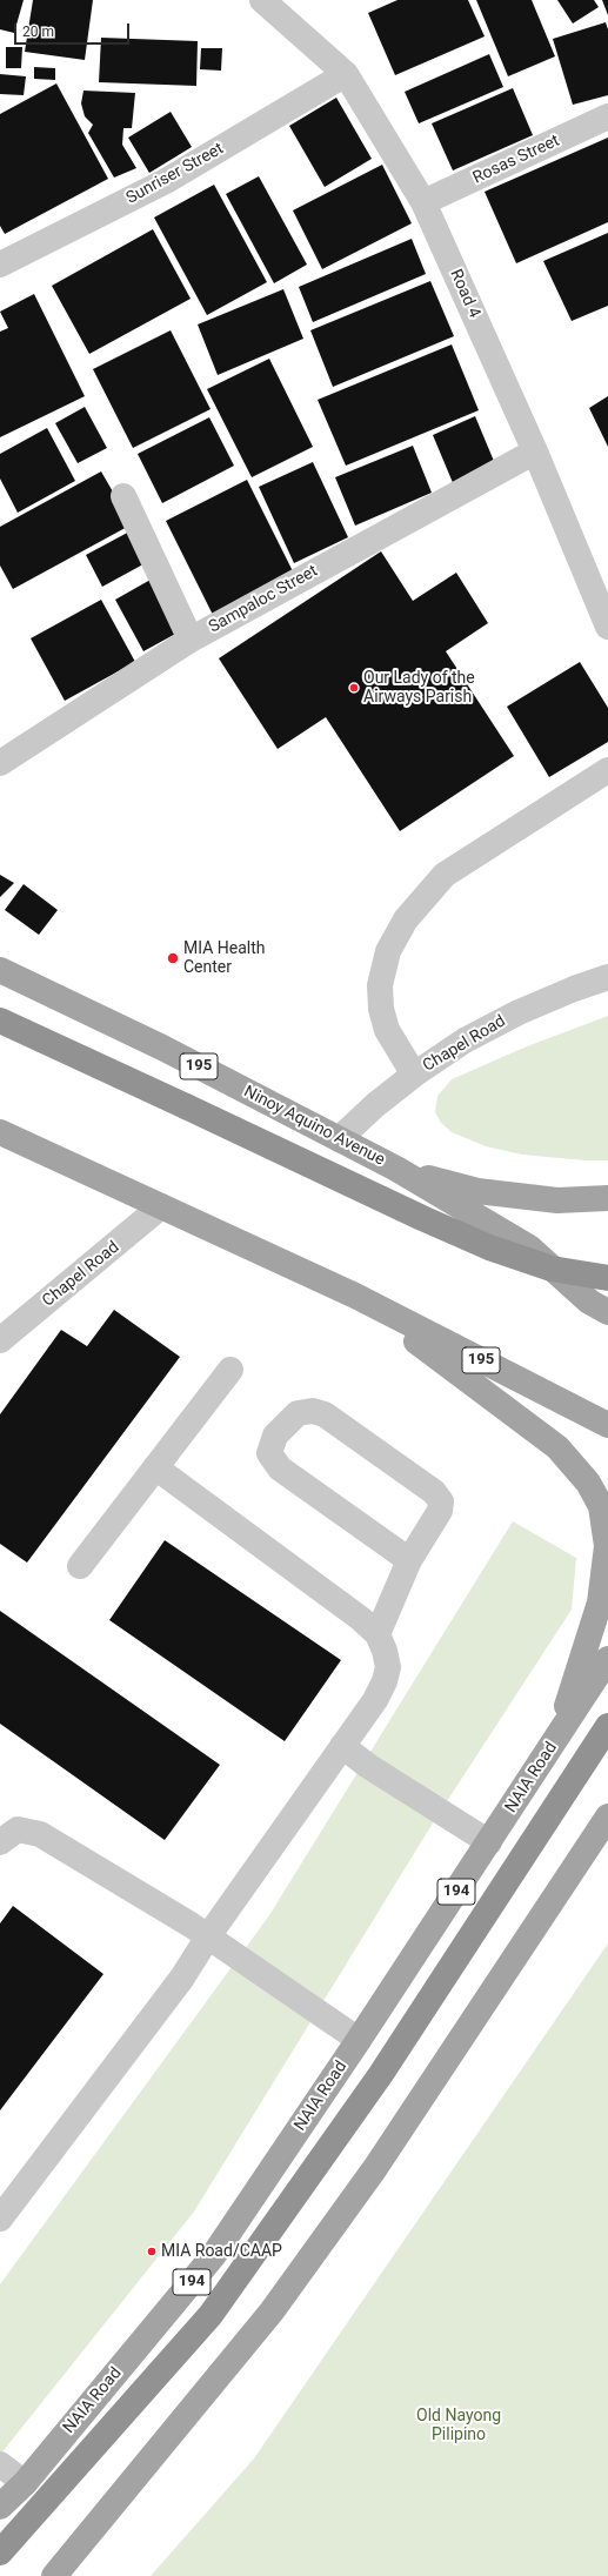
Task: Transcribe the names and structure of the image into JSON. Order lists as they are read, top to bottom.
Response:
{
  "streets": {
    "main road": [
      "195",
      "Ninoy Aquino Avenue",
      "NAIA Road",
      "194"
    ],
    "street": [
      "Rosas Street",
      "Sunriser Street",
      "Road 4",
      "Sampaloc Street",
      "Chapel Road"
    ]
  },
  "crossings": [
    ["Rosas Street", "Road 4"],
    ["Sunriser Street", "Road 4"],
    ["Road 4", "Sampaloc Street"],
    ["Chapel Road", "195"],
    ["Chapel Road", "Ninoy Aquino Avenue"]
  ],
  "parks": ["Old Nayong Pilipino"],
  "places": ["Our Lady of the Airways Parish", "MIA Health Center", "MIA Road/CAAP"],
  "scale_bar": "20 m"
}
